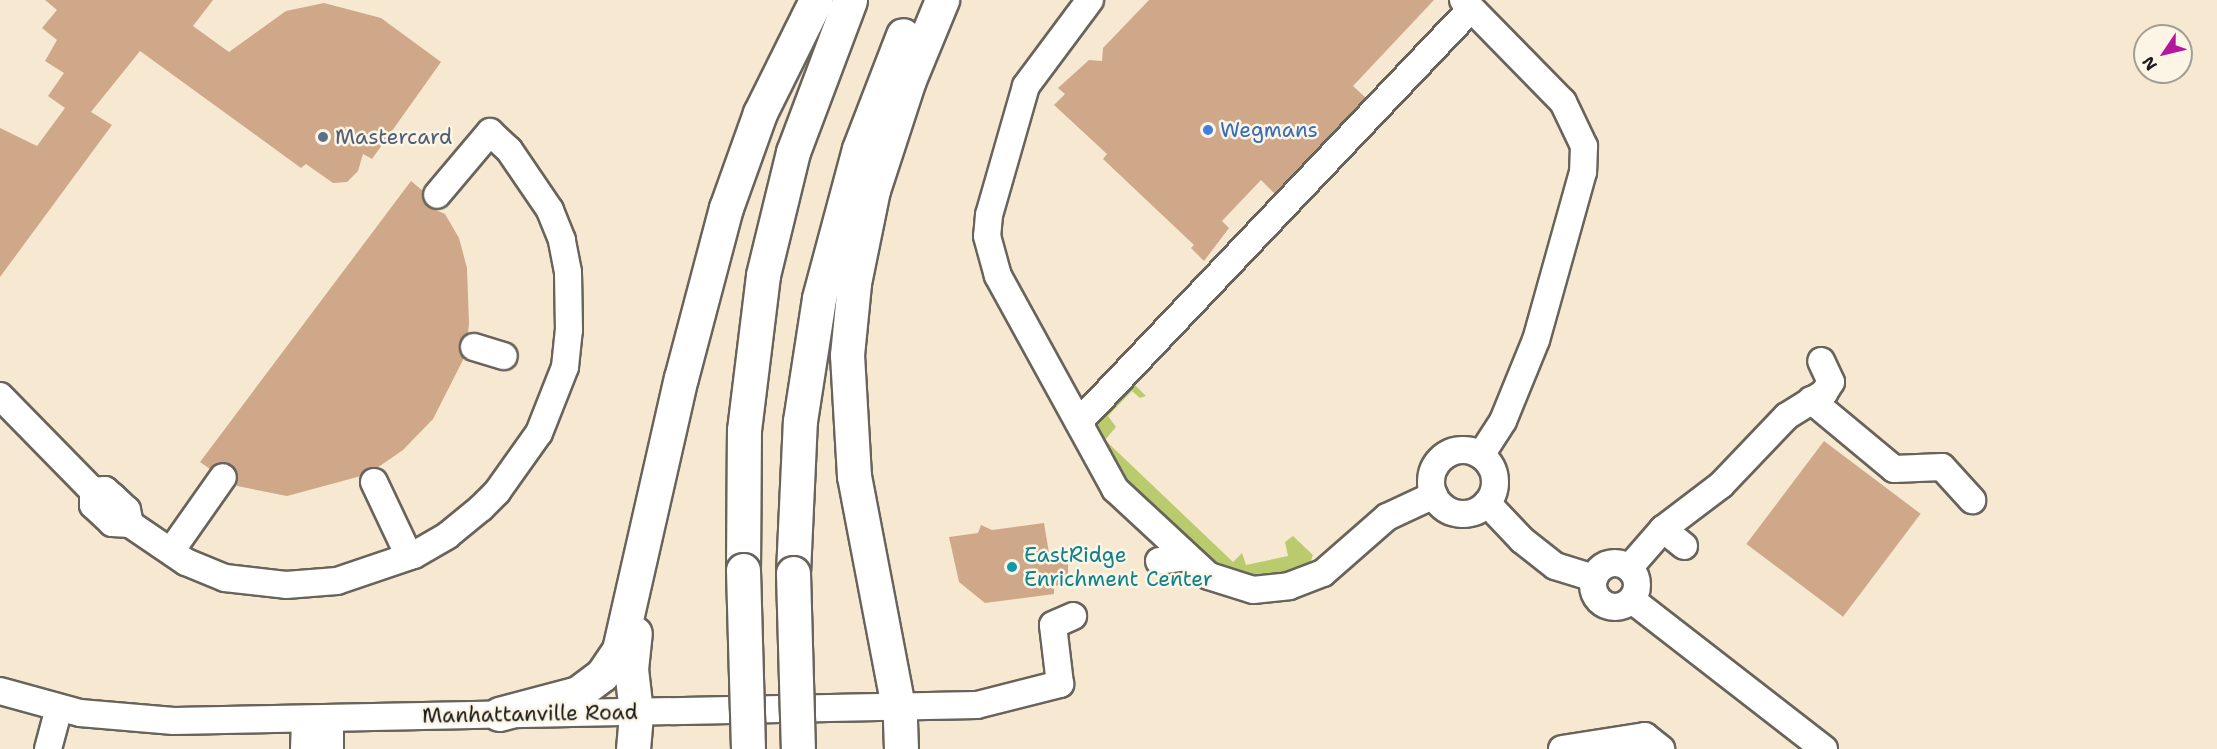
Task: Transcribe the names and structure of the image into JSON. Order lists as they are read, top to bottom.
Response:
{
  "streets": {
    "street": ["Manhattanville Road"]
  },
  "places": ["Wegmans", "Mastercard", "EastRidge Enrichment Center"],
  "north": "bottom left"
}
